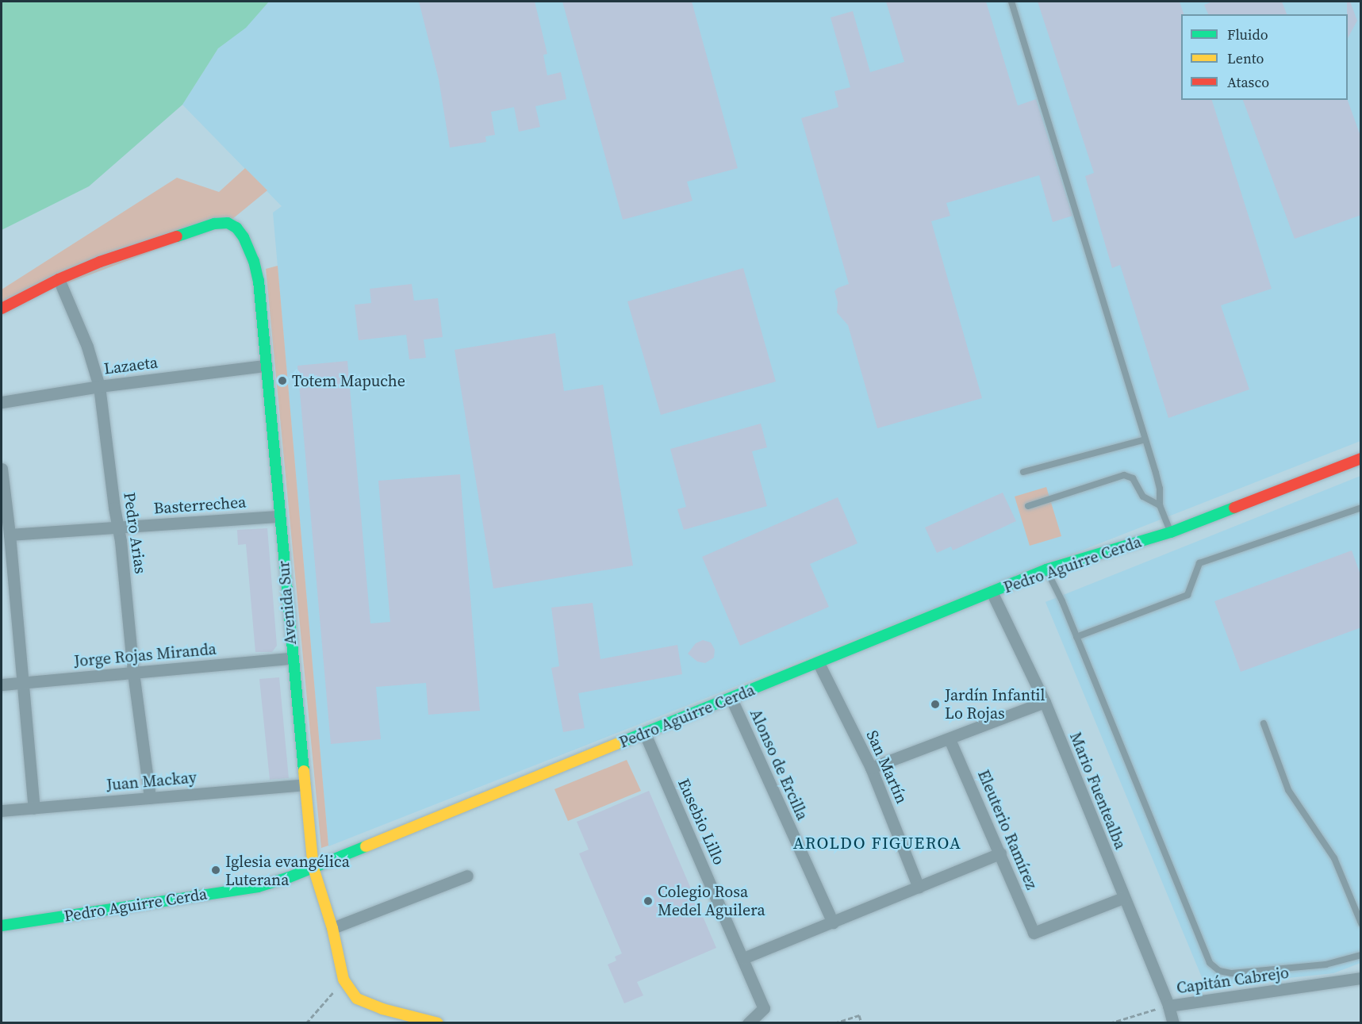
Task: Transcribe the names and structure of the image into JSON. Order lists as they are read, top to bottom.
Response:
{
  "streets": {
    "street": [
      "Lazaeta",
      "Basterrechea",
      "Pedro Arias",
      "Pedro Aguirre Cerda",
      "Avenida Sur",
      "Jorge Rojas Miranda",
      "Alonso de Ercilla",
      "San Martín",
      "Juan Mackay",
      "Mario Fuentealba",
      "Eusebio Lillo",
      "Eleuterio Ramírez",
      "Capitán Cabrejo"
    ]
  },
  "crossings": [
    ["Lazaeta", "Pedro Arias"],
    ["Lazaeta", "Avenida Sur"],
    ["Basterrechea", "Pedro Arias"],
    ["Basterrechea", "Avenida Sur"],
    ["Pedro Arias", "Avenida Sur"],
    ["Pedro Arias", "Jorge Rojas Miranda"],
    ["Pedro Arias", "Juan Mackay"],
    ["Pedro Aguirre Cerda", "Avenida Sur"],
    ["Pedro Aguirre Cerda", "Alonso de Ercilla"],
    ["Pedro Aguirre Cerda", "San Martín"],
    ["Pedro Aguirre Cerda", "Mario Fuentealba"],
    ["Pedro Aguirre Cerda", "Eusebio Lillo"],
    ["Avenida Sur", "Jorge Rojas Miranda"],
    ["Avenida Sur", "Juan Mackay"],
    ["Mario Fuentealba", "Eleuterio Ramírez"],
    ["Mario Fuentealba", "Capitán Cabrejo"]
  ],
  "districts": ["AROLDO FIGUEROA"],
  "places": [
    "Totem Mapuche",
    "Jardín Infantil Lo Rojas",
    "Iglesia evangélica Luterana",
    "Colegio Rosa Medel Aguilera"
  ],
  "legend": ["Fluido", "Lento", "Atasco"]
}
